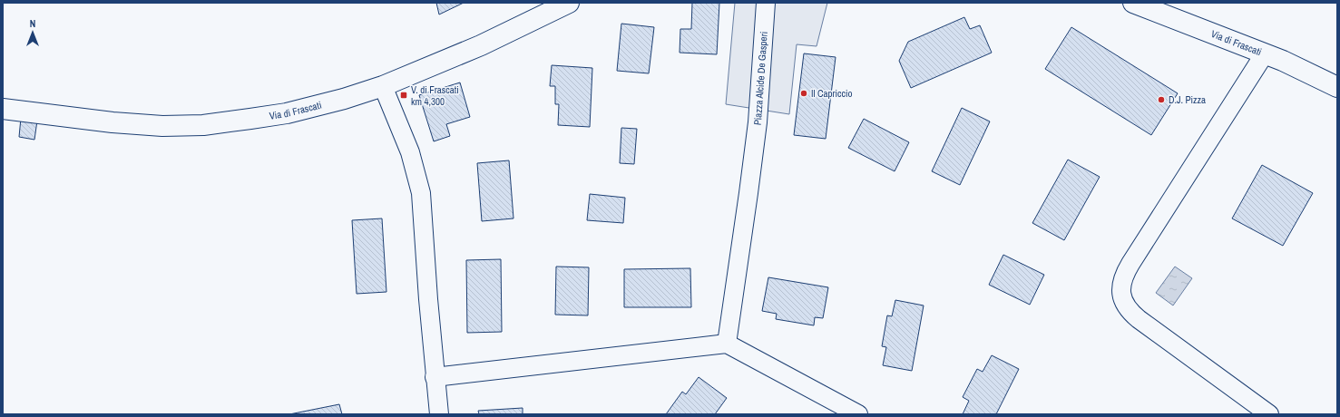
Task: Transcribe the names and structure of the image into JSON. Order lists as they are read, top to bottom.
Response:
{
  "streets": {
    "main road": ["Via di Frascati"],
    "street": ["Piazza Alcide De Gasperi"]
  },
  "places": {
    "other": ["Il Capriccio", "D.J. Pizza"],
    "transit": ["V. di Frascati km 4,300"]
  },
  "north": "top"
}
